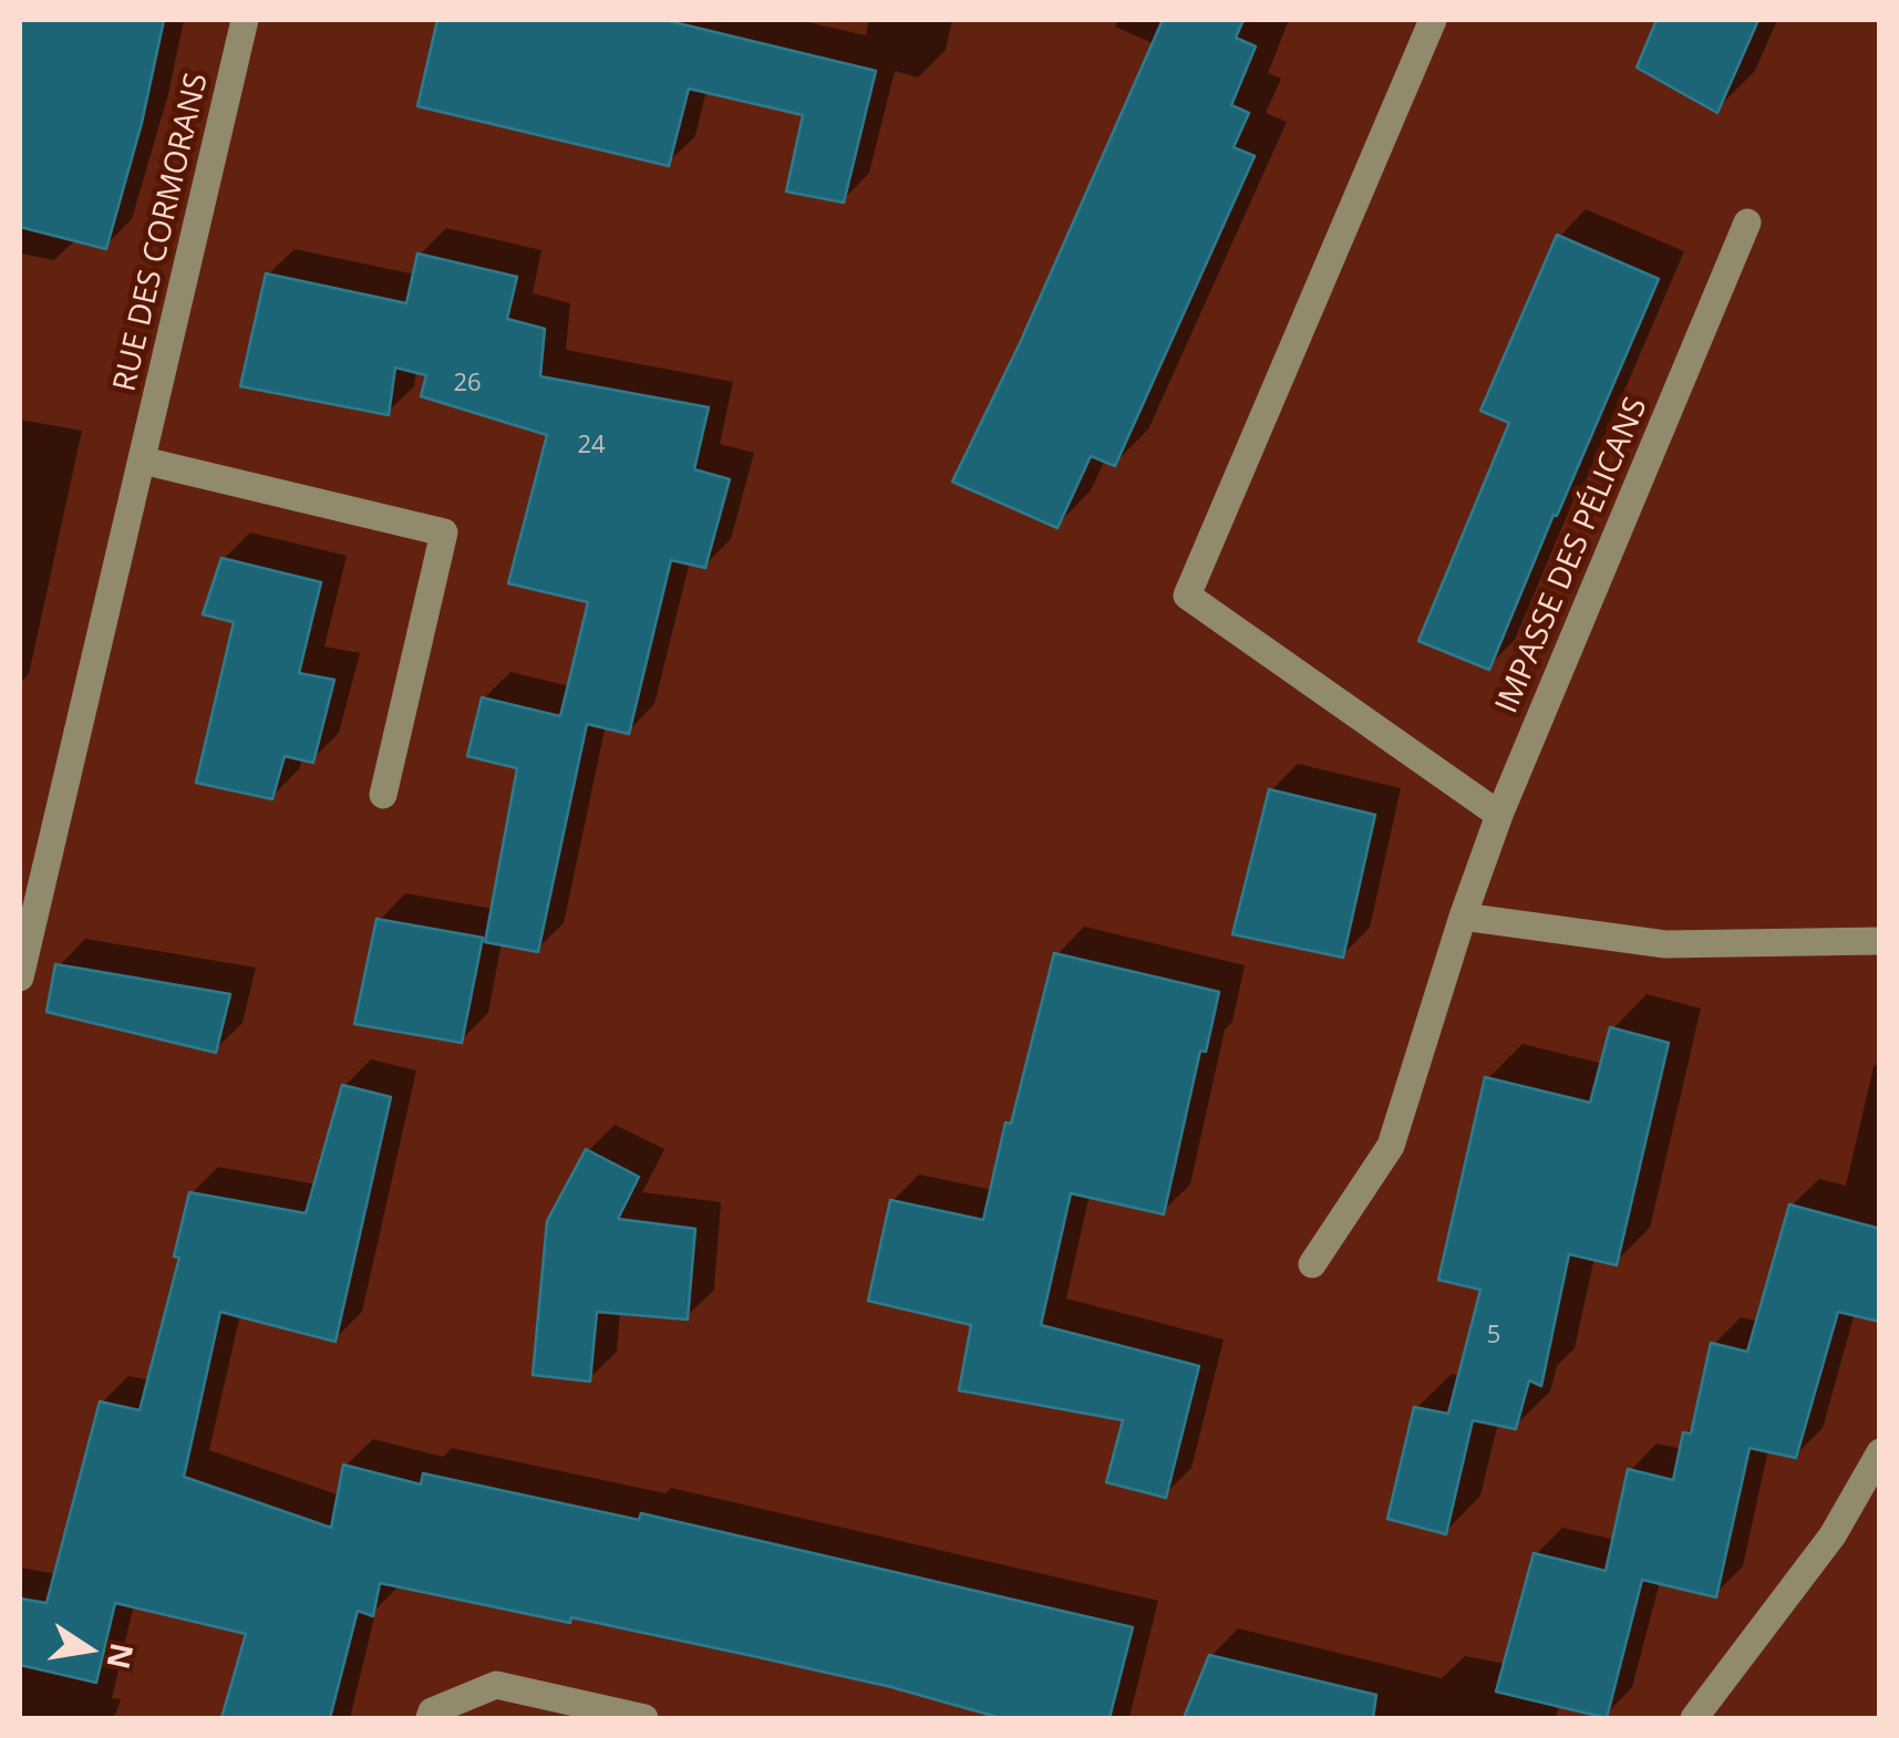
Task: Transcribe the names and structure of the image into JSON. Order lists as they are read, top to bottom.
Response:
{
  "streets": {
    "street": ["RUE DES CORMORANS", "IMPASSE DES PÉLICANS"]
  },
  "house_numbers": ["26", "24", "5"],
  "north": "right"
}
